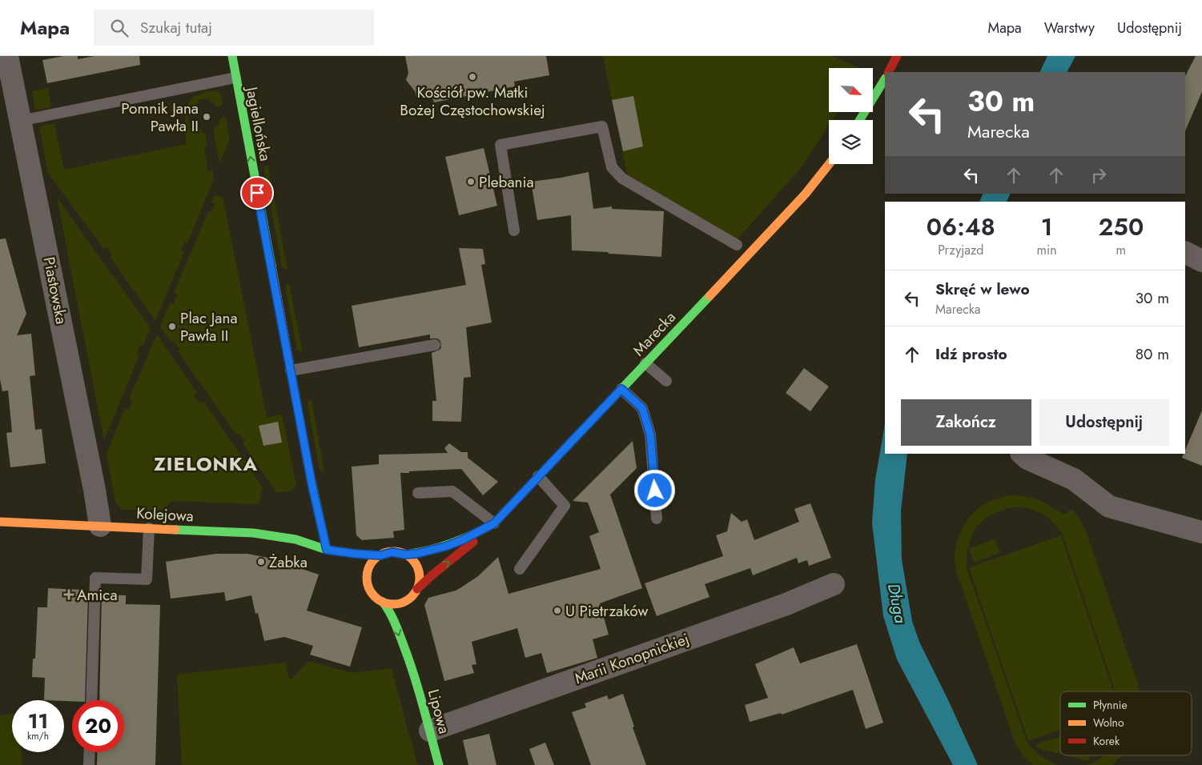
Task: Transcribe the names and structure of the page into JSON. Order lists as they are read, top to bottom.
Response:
{
  "streets": {
    "street": [
      "Jagiellońska",
      "Piastowska",
      "Marecka",
      "Kolejowa",
      "Marii Konopnickiej",
      "Lipowa"
    ]
  },
  "crossings": [
    ["Jagiellońska", "Kolejowa"],
    ["Piastowska", "Kolejowa"],
    ["Marecka", "Kolejowa"],
    ["Marecka", "Lipowa"],
    ["Kolejowa", "Lipowa"],
    ["Marii Konopnickiej", "Lipowa"]
  ],
  "one_way": ["Jagiellońska"],
  "districts": ["ZIELONKA"],
  "water": ["Długa"],
  "places": {
    "other": [
      "Kościół pw. Matki Bożej Częstochowskiej",
      "Pomnik Jana Pawła II",
      "Plebania",
      "Plac Jana Pawła II",
      "Żabka",
      "U Pietrzaków"
    ],
    "health": ["Amica"]
  },
  "legend": ["Płynnie", "Wolno", "Korek"],
  "north": "bottom right",
  "page": {
    "header": "Mapa",
    "search": "Szukaj tutaj",
    "nav": ["Mapa", "Warstwy", "Udostępnij"],
    "turn": ["30 m", "Marecka"],
    "eta": [
      "06:48",
      "Przyjazd",
      "1",
      "min",
      "250",
      "m"
    ],
    "list": [
      {
        "name": "Skręć w lewo",
        "note": "Marecka",
        "value": "30 m"
      },
      {
        "name": "Idź prosto",
        "value": "80 m"
      }
    ],
    "buttons": ["Zakończ", "Udostępnij"],
    "speed": "11 km/h",
    "limit": "20"
  }
}
